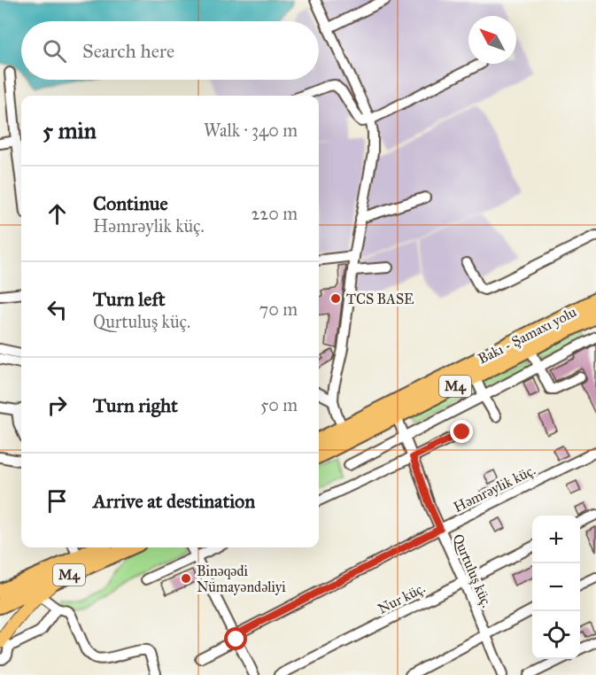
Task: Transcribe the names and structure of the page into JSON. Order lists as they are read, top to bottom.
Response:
{
  "streets": {
    "highway": ["Bakı - Şamaxı yolu", "M4"],
    "street": ["Həmrəylik küç.", "Qurtuluş küç.", "Nur küç."]
  },
  "crossings": [
    ["Bakı - Şamaxı yolu", "Qurtuluş küç."],
    ["Həmrəylik küç.", "Qurtuluş küç."],
    ["Qurtuluş küç.", "Nur küç."]
  ],
  "places": ["TCS BASE", "Binəqədi Nümayəndəliyi"],
  "north": "top left",
  "page": {
    "search": "Search here",
    "heading": ["5 min", "Walk · 340 m"],
    "list": [
      ["Continue", "Həmrəylik küç.", "220 m"],
      ["Turn left", "Qurtuluş küç.", "70 m"],
      ["Turn right", "50 m"],
      "Arrive at destination"
    ],
    "map_buttons": ["+", "−"]
  }
}
